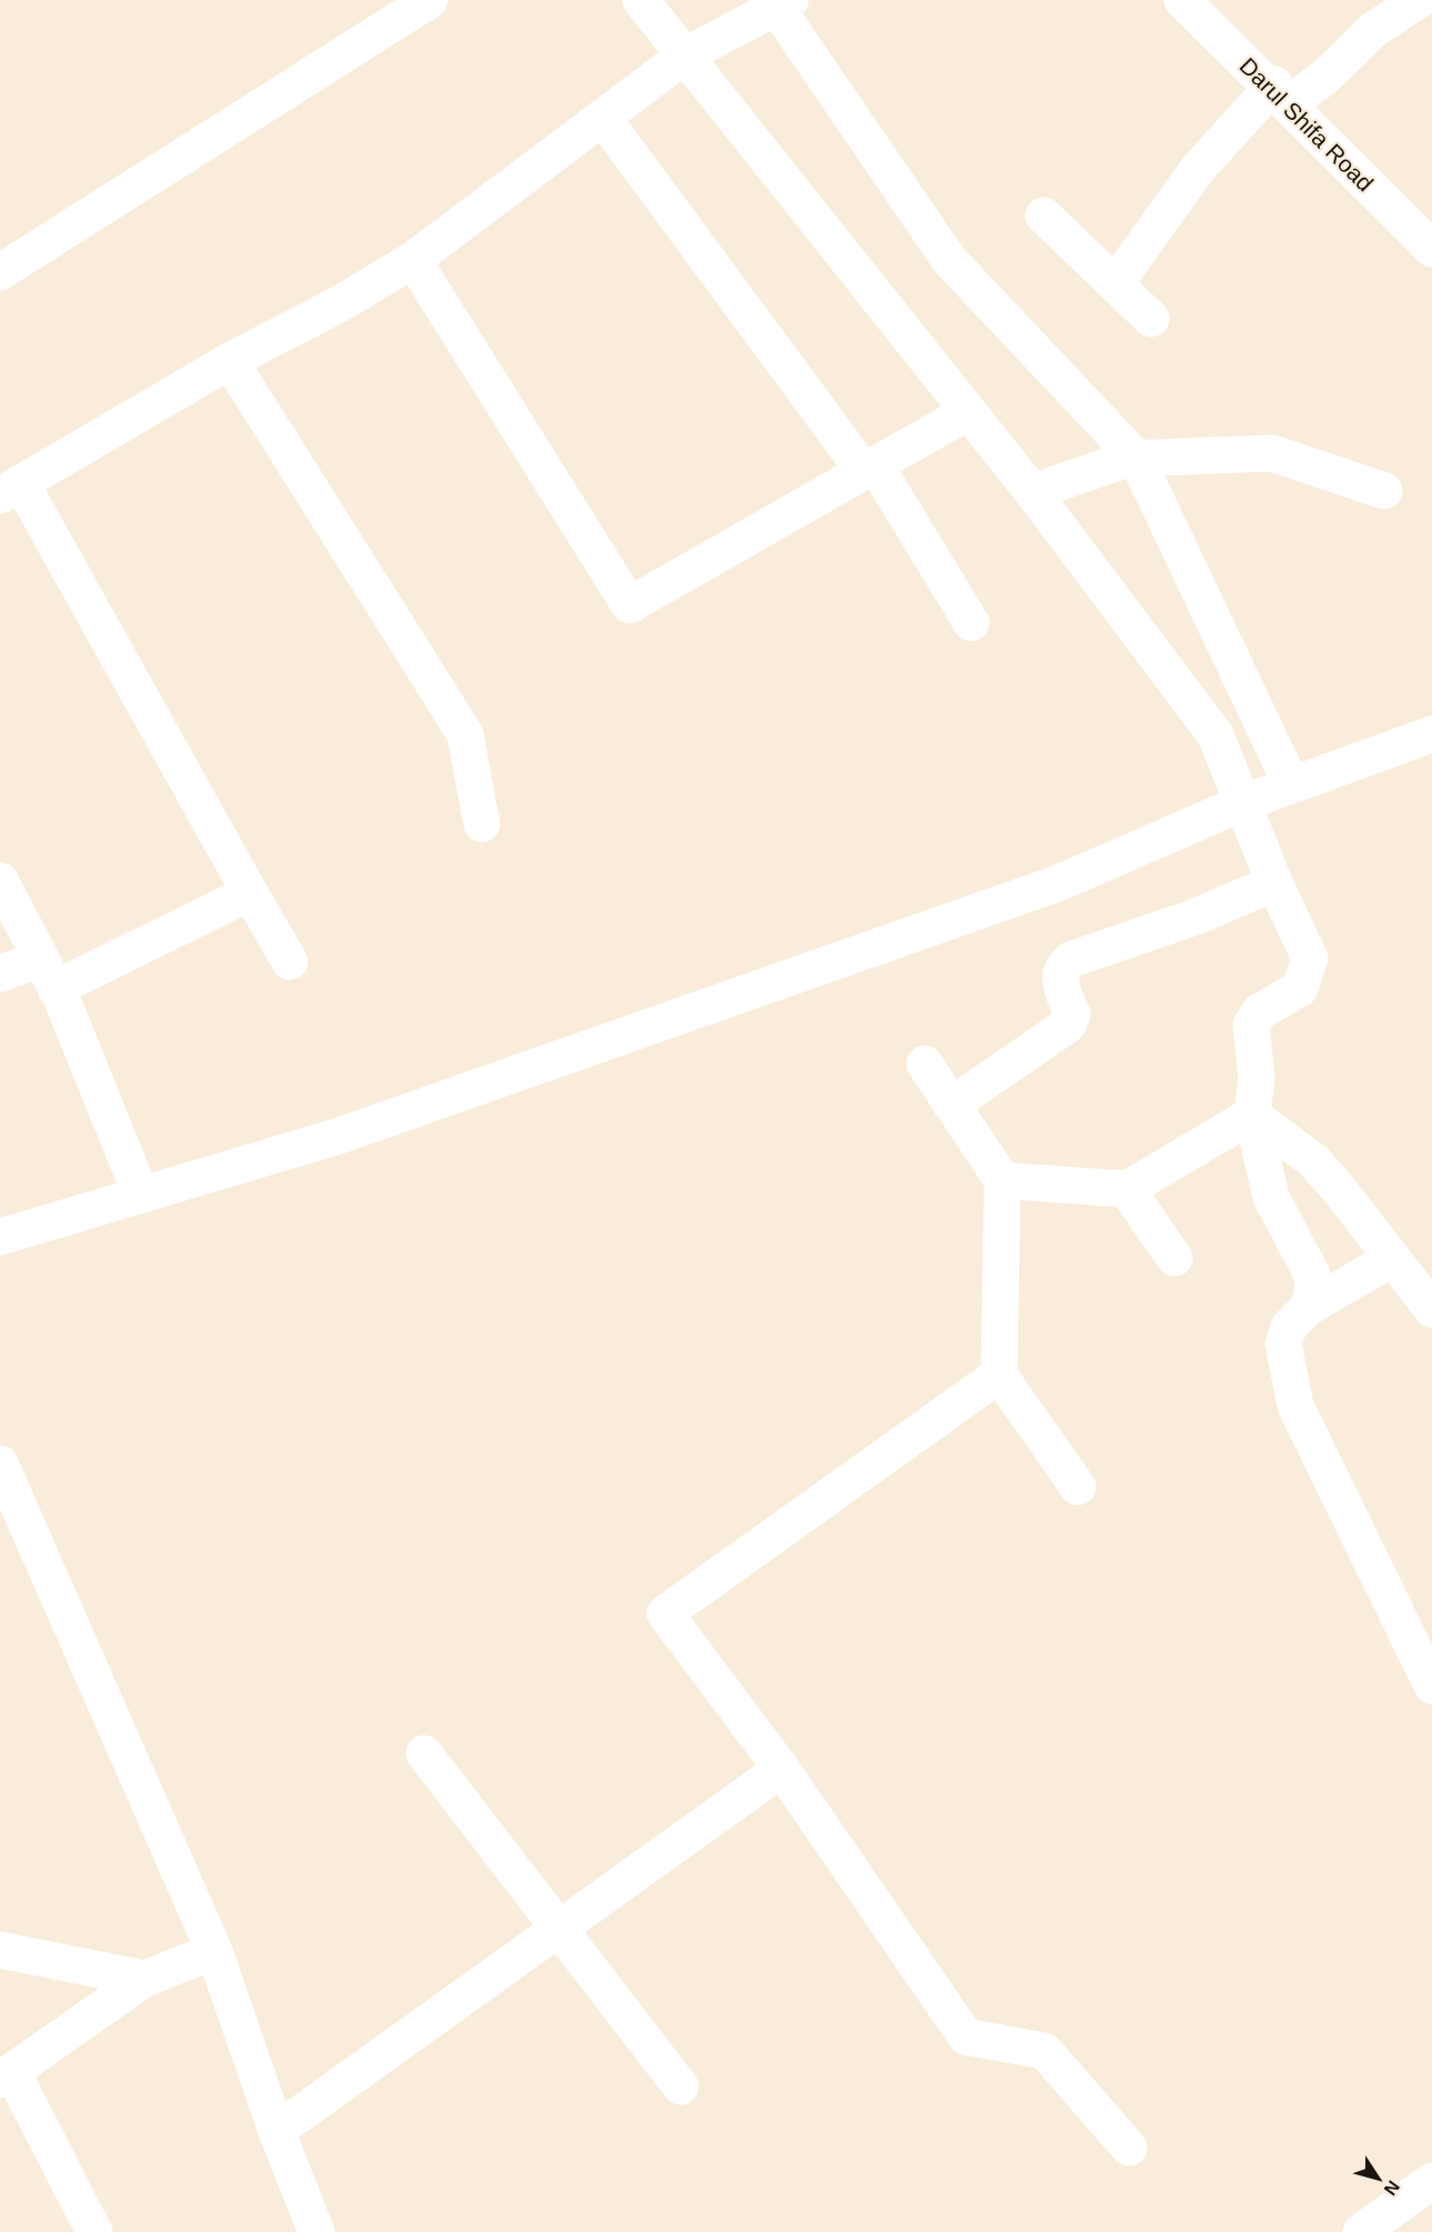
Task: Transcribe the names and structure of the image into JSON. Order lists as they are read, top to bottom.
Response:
{
  "streets": {
    "main road": ["Darul Shifa Road"]
  },
  "north": "bottom right"
}
